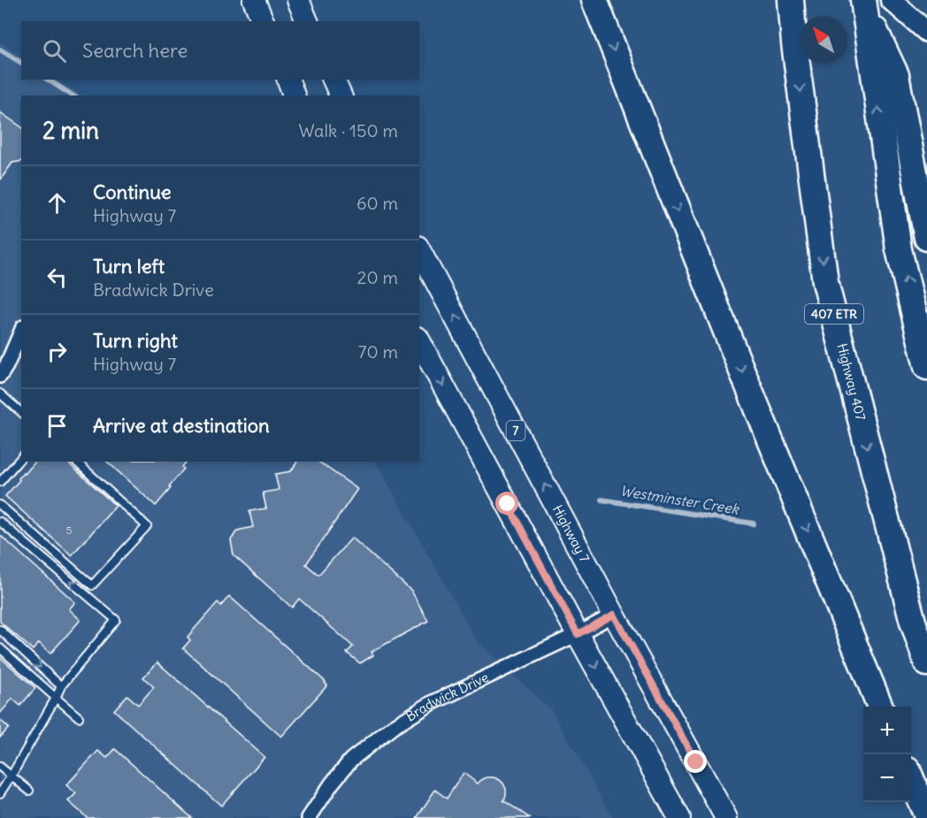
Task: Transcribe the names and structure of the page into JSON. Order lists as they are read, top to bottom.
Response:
{
  "streets": {
    "highway": ["407 ETR", "Highway 407"],
    "main road": ["7", "Highway 7"],
    "street": ["Bradwick Drive"]
  },
  "crossings": [
    ["Highway 7", "Bradwick Drive"]
  ],
  "water": ["Westminster Creek"],
  "house_numbers": ["5"],
  "north": "top left",
  "page": {
    "search": "Search here",
    "heading": ["2 min", "Walk · 150 m"],
    "list": [
      ["Continue", "Highway 7", "60 m"],
      ["Turn left", "Bradwick Drive", "20 m"],
      ["Turn right", "Highway 7", "70 m"],
      "Arrive at destination"
    ],
    "map_buttons": ["+", "−"]
  }
}
